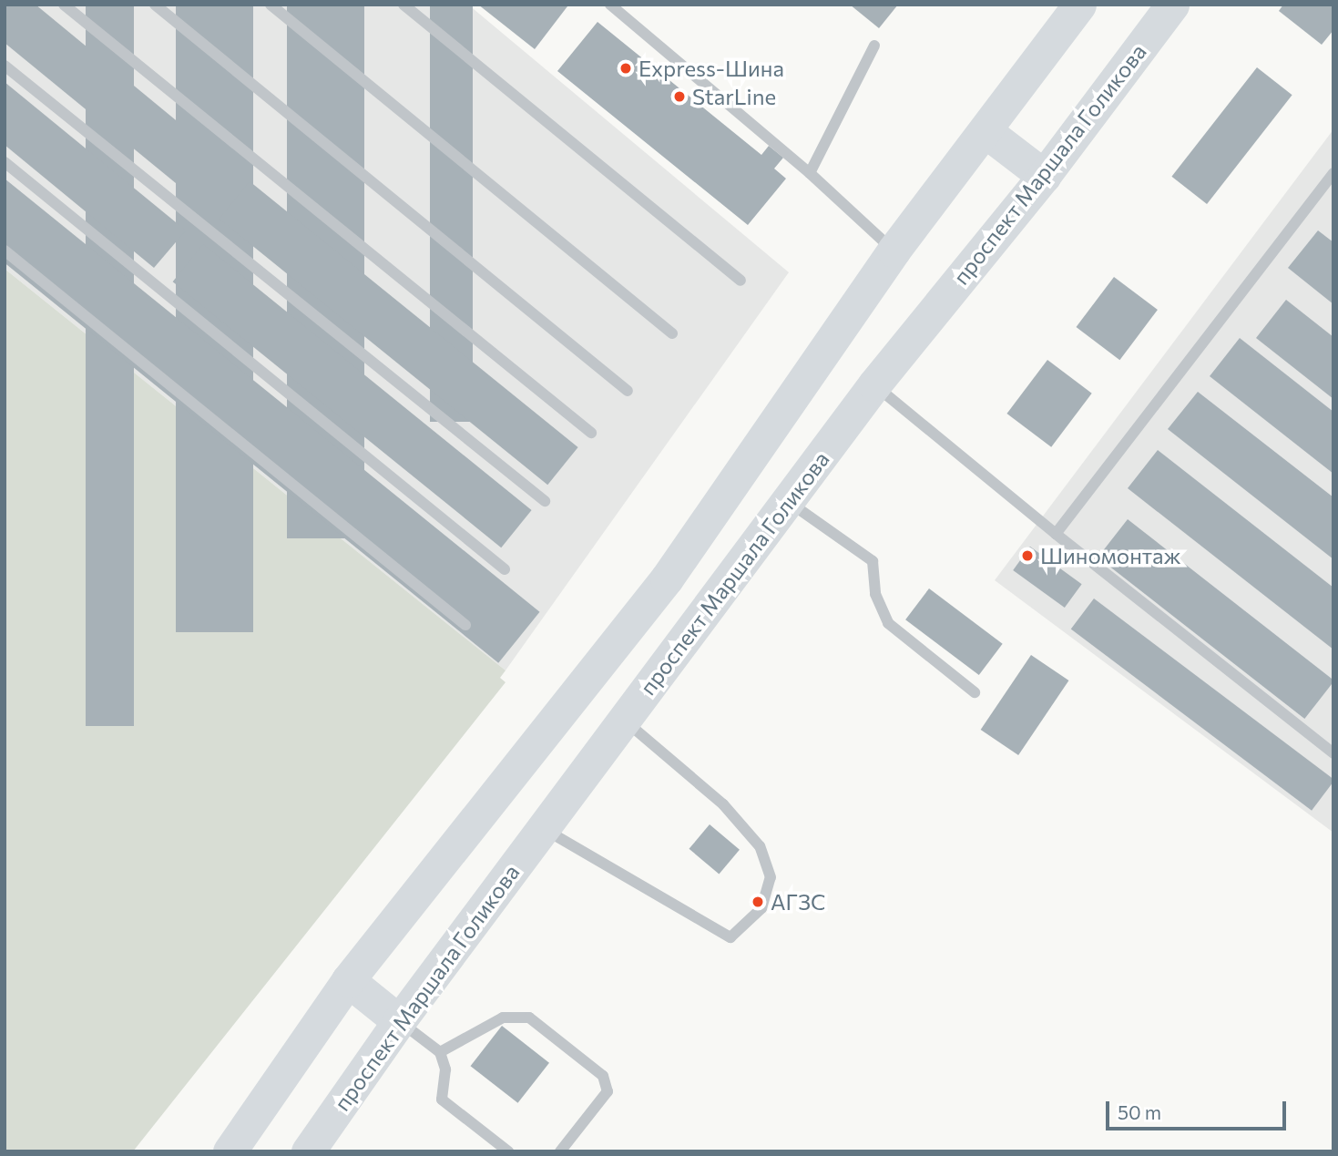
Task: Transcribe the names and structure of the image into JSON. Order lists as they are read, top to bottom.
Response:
{
  "streets": {
    "main road": ["проспект Маршала Голикова"]
  },
  "places": [
    "Express-Шина",
    "StarLine",
    "Шиномонтаж",
    "АГЗС"
  ],
  "scale_bar": "50 m"
}
